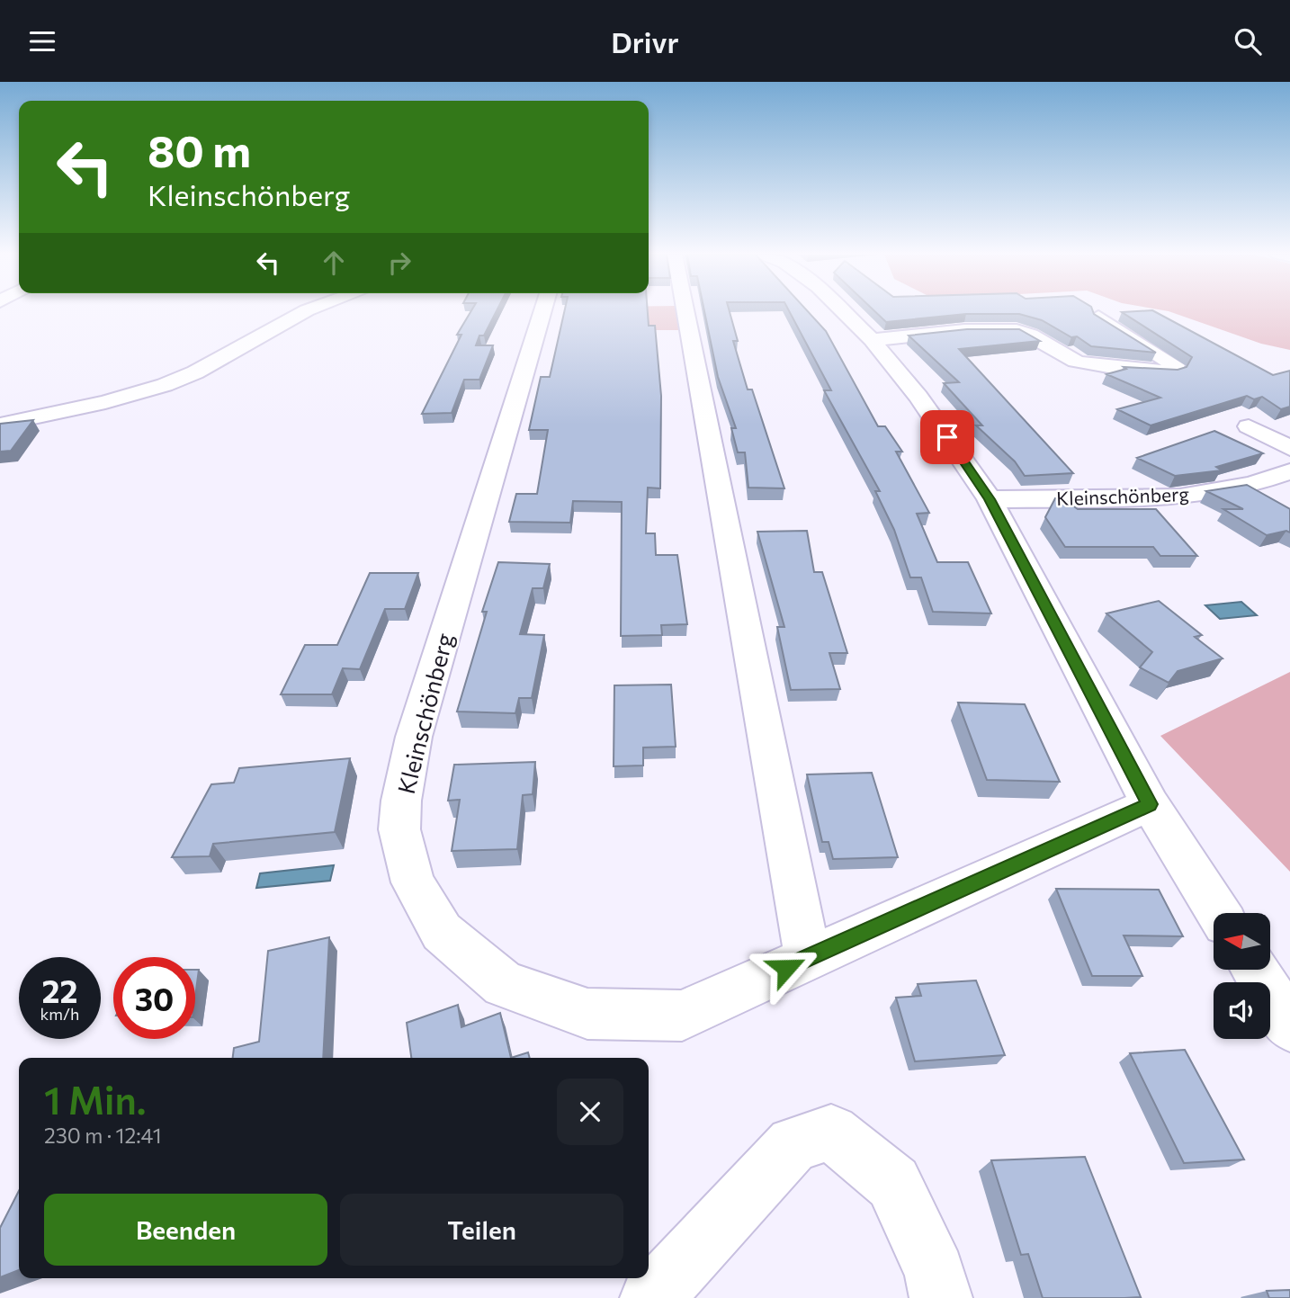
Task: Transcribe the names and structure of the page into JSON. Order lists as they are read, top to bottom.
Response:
{
  "streets": {
    "street": ["Kleinschönberg"]
  },
  "north": "left",
  "page": {
    "header": "Drivr",
    "turn": ["80 m", "Kleinschönberg"],
    "speed": "22 km/h",
    "limit": "30",
    "heading": ["1 Min.", "230 m · 12:41"],
    "buttons": ["Beenden", "Teilen"]
  }
}
